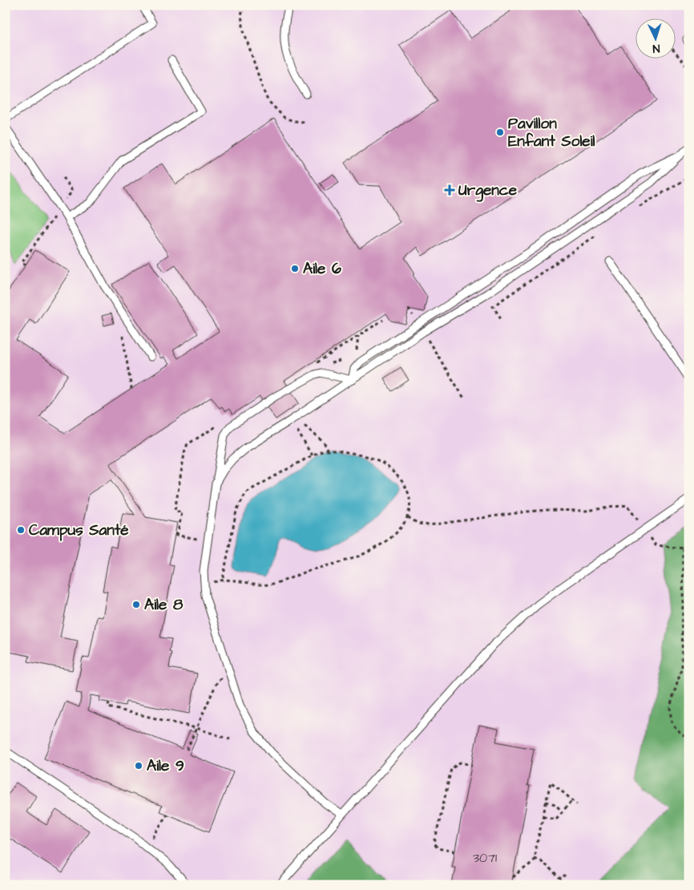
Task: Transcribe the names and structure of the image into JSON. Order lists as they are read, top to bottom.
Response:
{
  "places": {
    "other": [
      "Pavillon Enfant Soleil",
      "Aile 6",
      "Campus Santé",
      "Aile 8",
      "Aile 9"
    ],
    "health": ["Urgence"]
  },
  "house_numbers": ["3071"],
  "north": "bottom"
}
